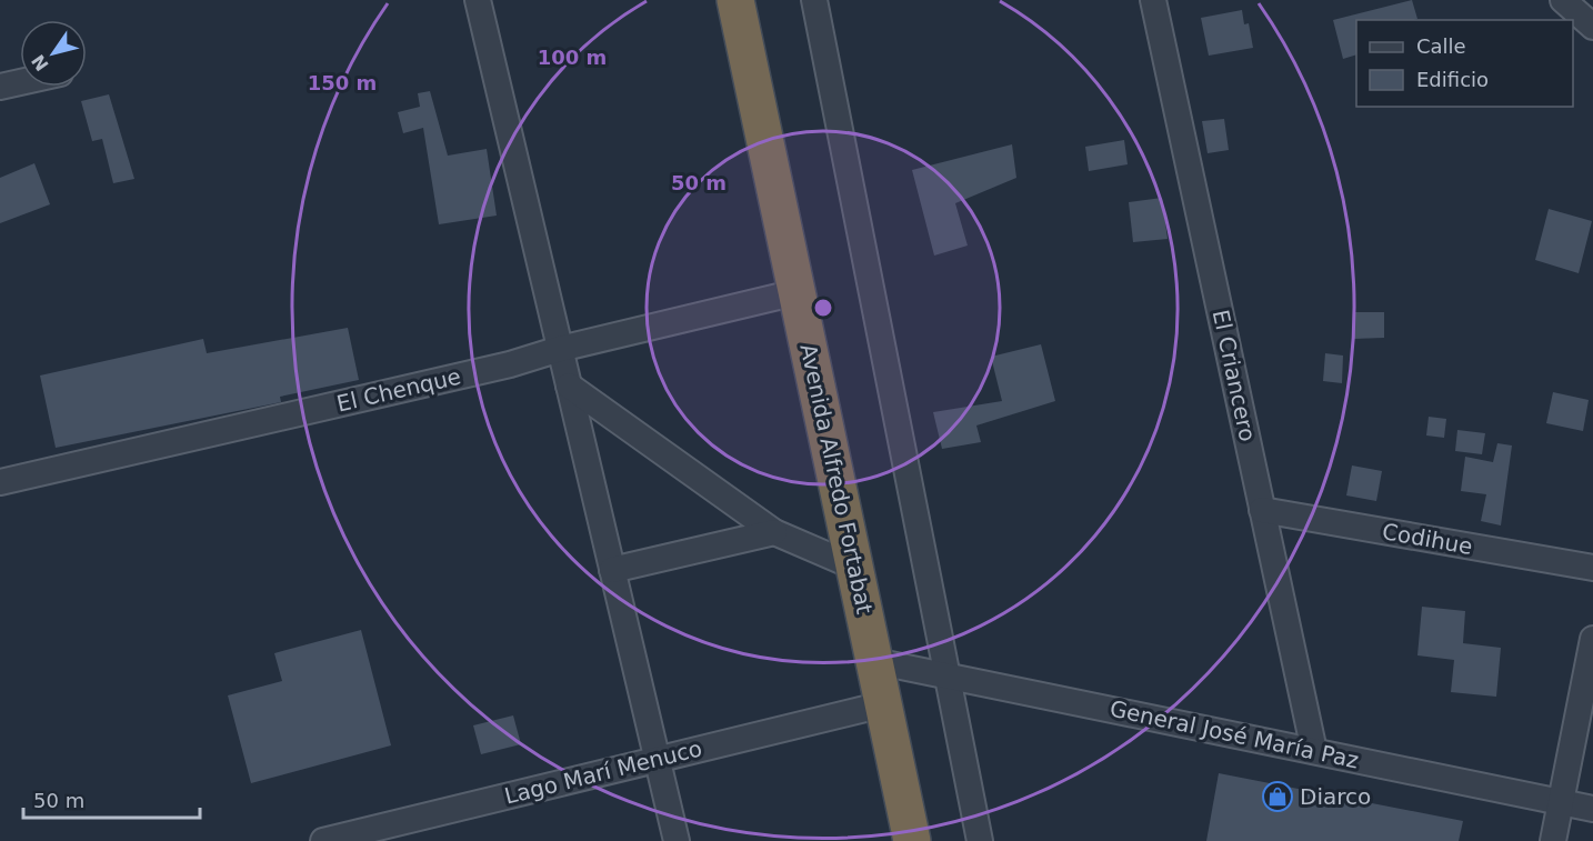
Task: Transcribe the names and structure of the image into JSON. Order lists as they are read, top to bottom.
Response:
{
  "streets": {
    "highway": ["Avenida Alfredo Fortabat"],
    "street": [
      "El Criancero",
      "El Chenque",
      "Codihue",
      "General José María Paz",
      "Lago Marí Menuco"
    ]
  },
  "crossings": [
    ["El Criancero", "Codihue"],
    ["El Criancero", "General José María Paz"],
    ["El Chenque", "Avenida Alfredo Fortabat"],
    ["Avenida Alfredo Fortabat", "General José María Paz"],
    ["Avenida Alfredo Fortabat", "Lago Marí Menuco"]
  ],
  "places": {
    "shop": ["Diarco"]
  },
  "legend": ["Calle", "Edificio"],
  "scale_bar": "50 m",
  "north": "bottom left",
  "rings": ["100 m", "150 m", "50 m"]
}
